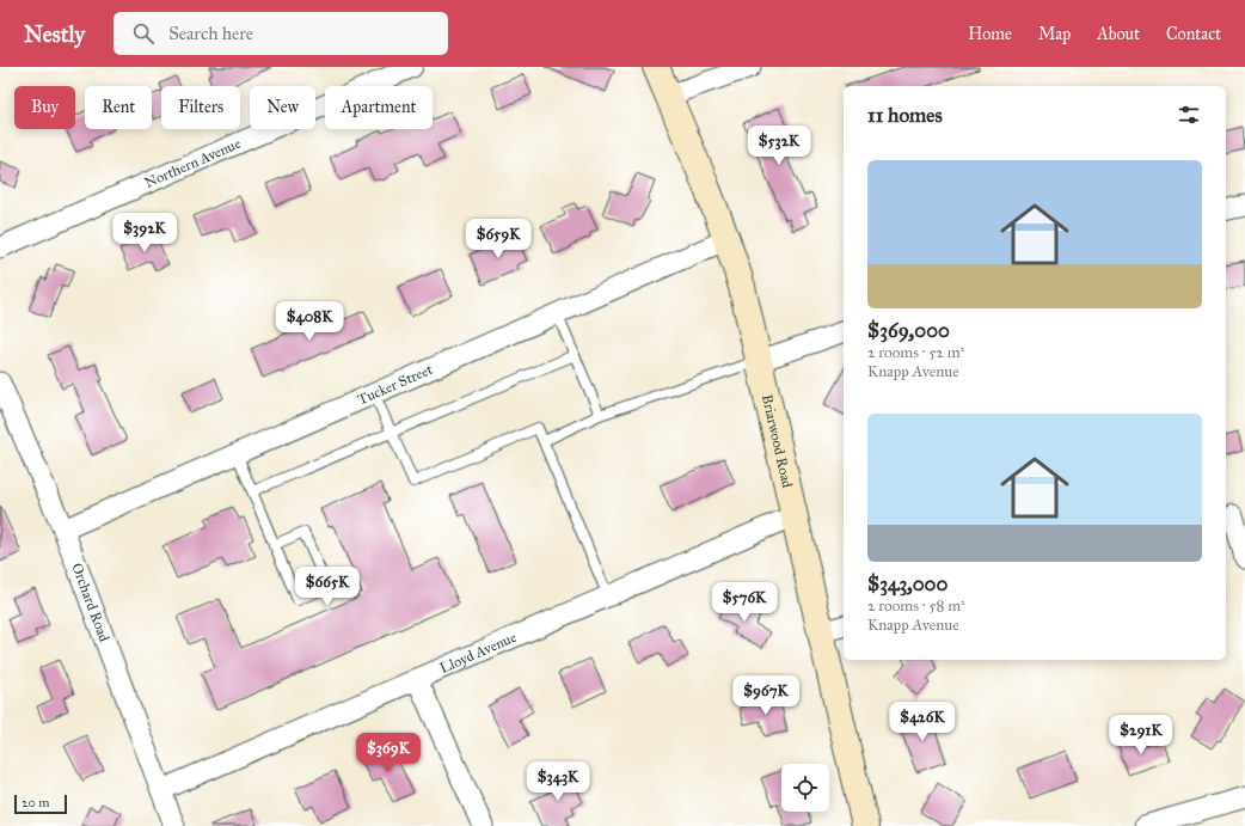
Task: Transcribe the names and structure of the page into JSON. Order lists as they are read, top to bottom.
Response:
{
  "streets": {
    "street": [
      "Northern Avenue",
      "Tucker Street",
      "Briarwood Road",
      "Orchard Road",
      "Lloyd Avenue"
    ]
  },
  "crossings": [
    ["Tucker Street", "Briarwood Road"],
    ["Tucker Street", "Orchard Road"],
    ["Briarwood Road", "Lloyd Avenue"],
    ["Orchard Road", "Lloyd Avenue"]
  ],
  "scale_bar": "20 m",
  "page": {
    "header": "Nestly",
    "search": "Search here",
    "nav": [
      "Home",
      "Map",
      "About",
      "Contact"
    ],
    "chip": [
      "Buy",
      "Rent",
      "Filters",
      "New",
      "Apartment"
    ],
    "heading": "11 homes",
    "price": [
      "$532K",
      "$392K",
      "$659K",
      "$408K",
      "$665K",
      "$576K",
      "$967K",
      "$426K",
      "$291K",
      "$369K",
      "$343K"
    ],
    "list": [
      {
        "name": "$369,000",
        "note": "2 rooms · 52 m² · Knapp Avenue"
      },
      {
        "name": "$343,000",
        "note": "2 rooms · 58 m² · Knapp Avenue"
      }
    ],
    "scale": "20 m"
  }
}
